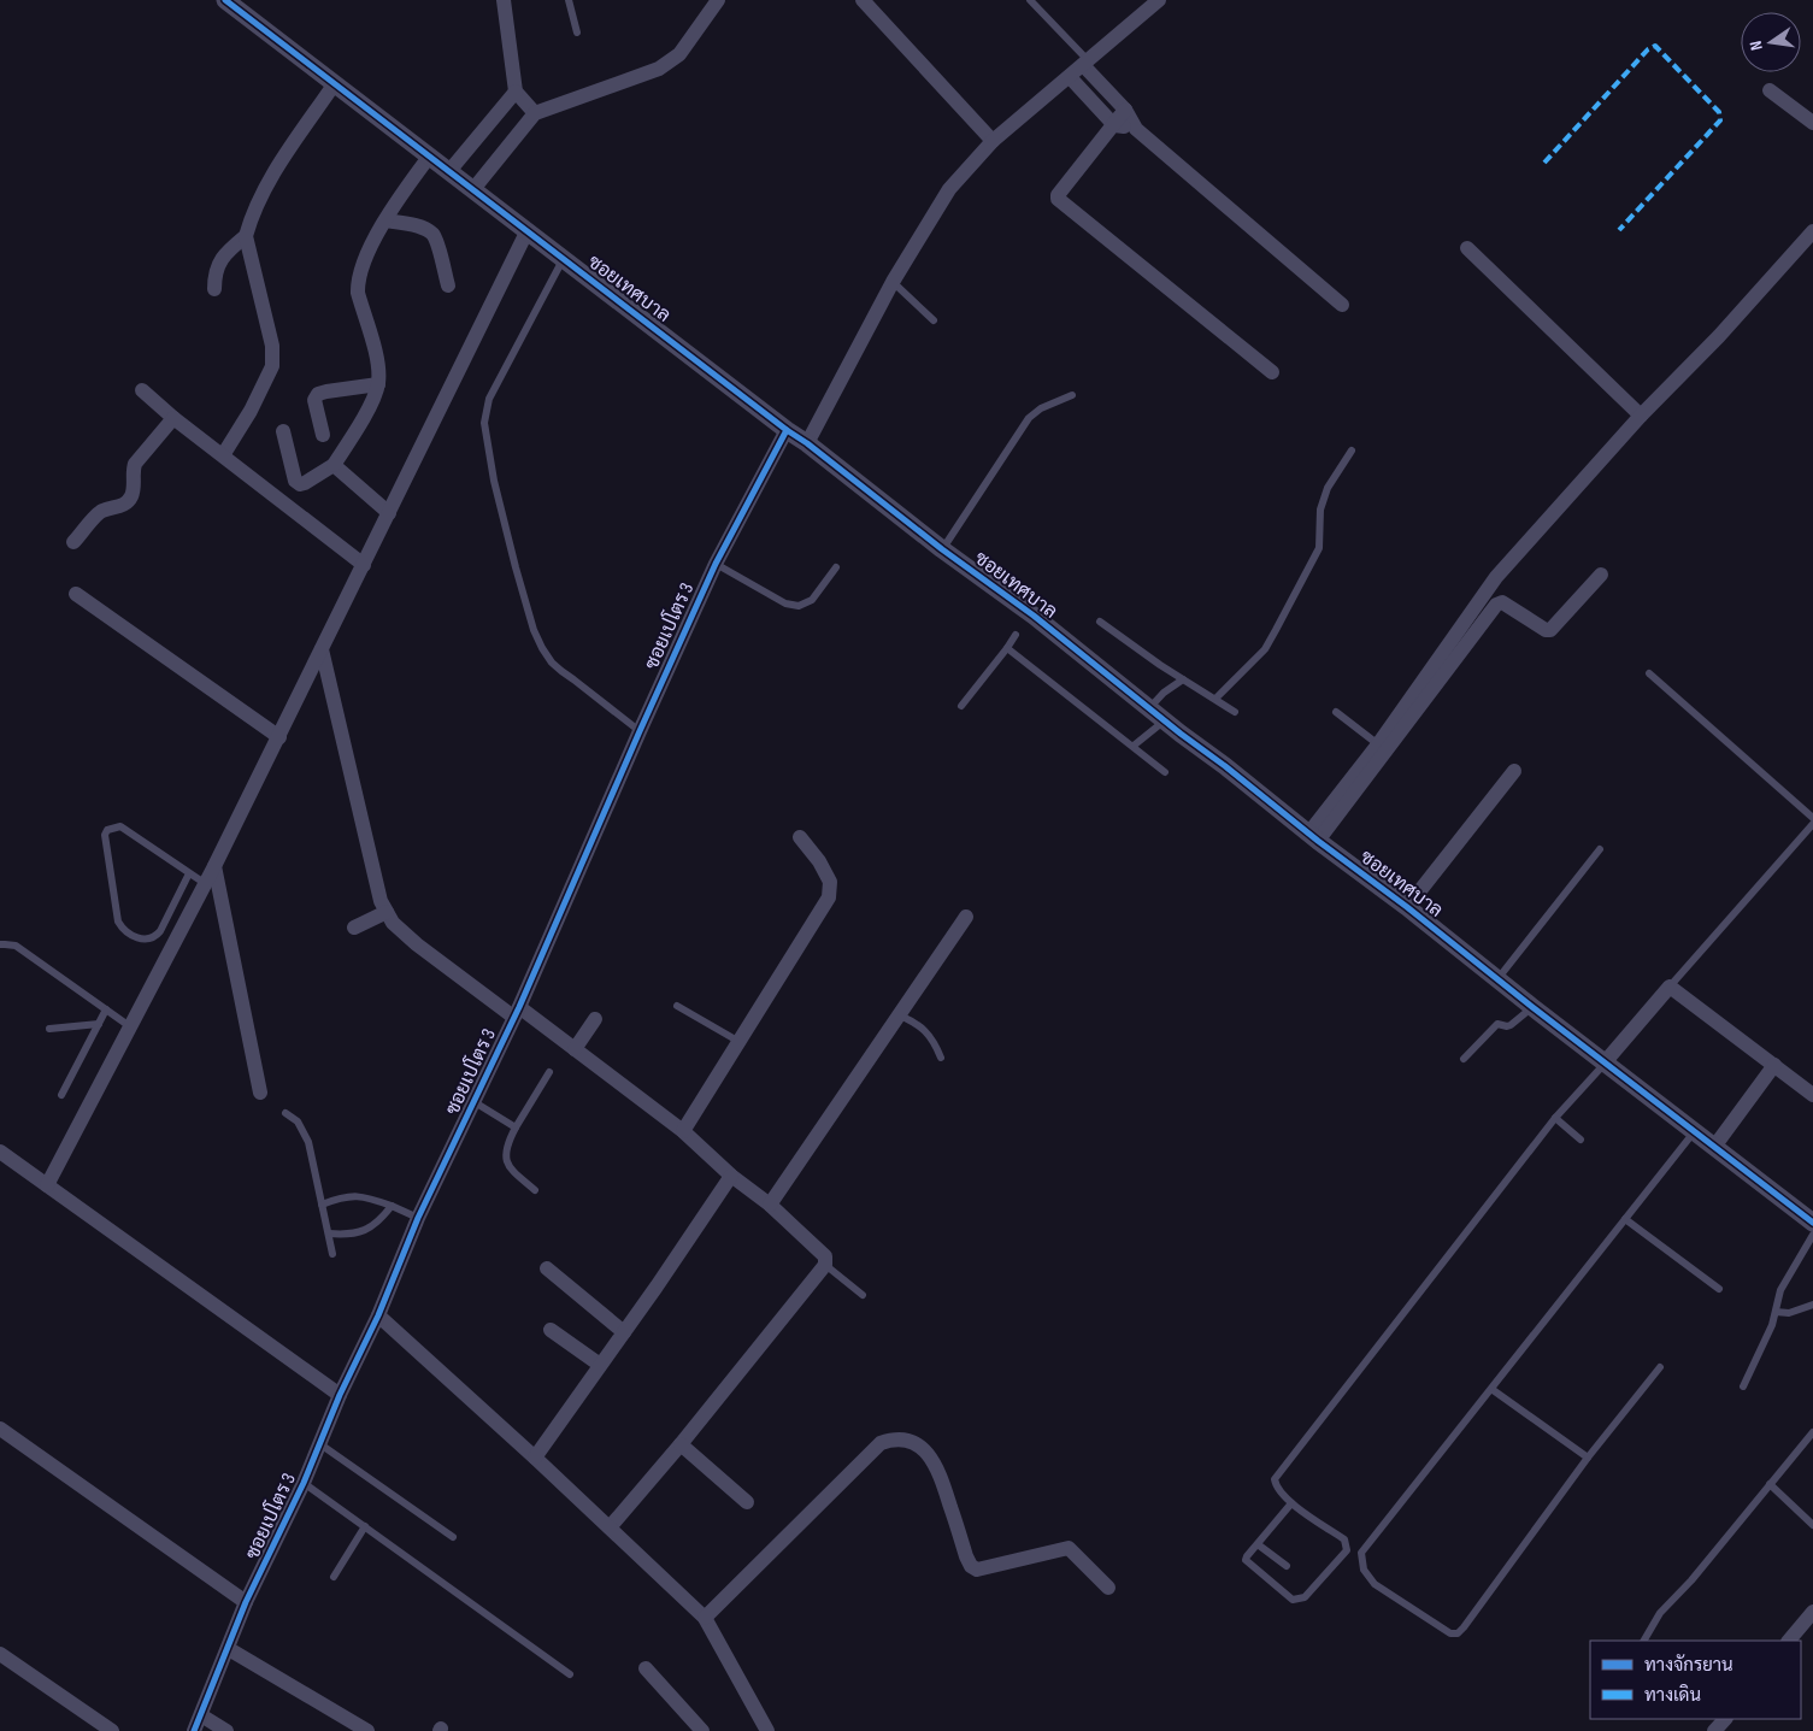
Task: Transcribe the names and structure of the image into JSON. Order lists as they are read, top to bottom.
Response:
{
  "streets": {
    "street": ["ซอยเทศบาล", "ซอยเปโตร 3"]
  },
  "crossings": [
    ["ซอยเทศบาล", "ซอยเปโตร 3"]
  ],
  "legend": ["ทางจักรยาน", "ทางเดิน"],
  "north": "left"
}
